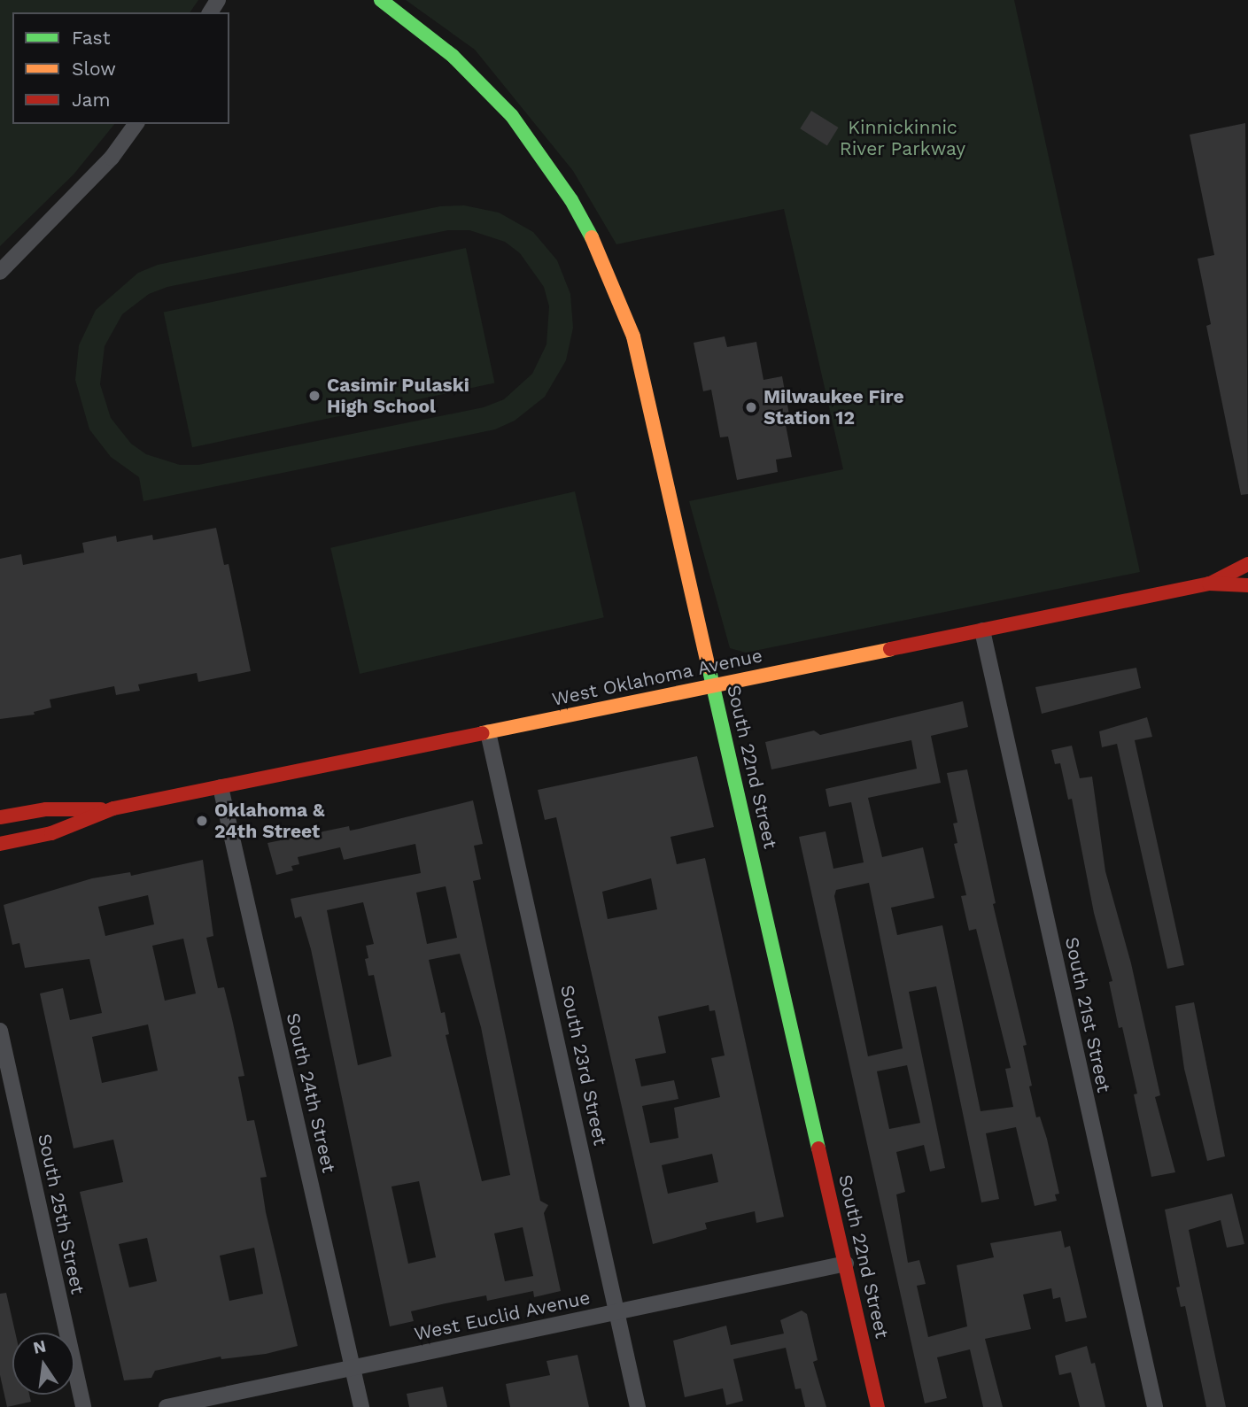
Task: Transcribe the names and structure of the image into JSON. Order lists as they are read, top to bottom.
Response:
{
  "streets": {
    "street": [
      "West Oklahoma Avenue",
      "South 22nd Street",
      "South 21st Street",
      "South 23rd Street",
      "South 24th Street",
      "South 25th Street",
      "West Euclid Avenue"
    ]
  },
  "crossings": [
    ["West Oklahoma Avenue", "South 22nd Street"],
    ["West Oklahoma Avenue", "South 21st Street"],
    ["West Oklahoma Avenue", "South 23rd Street"],
    ["West Oklahoma Avenue", "South 24th Street"],
    ["South 22nd Street", "West Euclid Avenue"],
    ["South 23rd Street", "West Euclid Avenue"],
    ["South 24th Street", "West Euclid Avenue"]
  ],
  "parks": ["Kinnickinnic River Parkway"],
  "places": ["Casimir Pulaski High School", "Milwaukee Fire Station 12", "Oklahoma & 24th Street"],
  "legend": ["Fast", "Slow", "Jam"],
  "north": "top"
}
